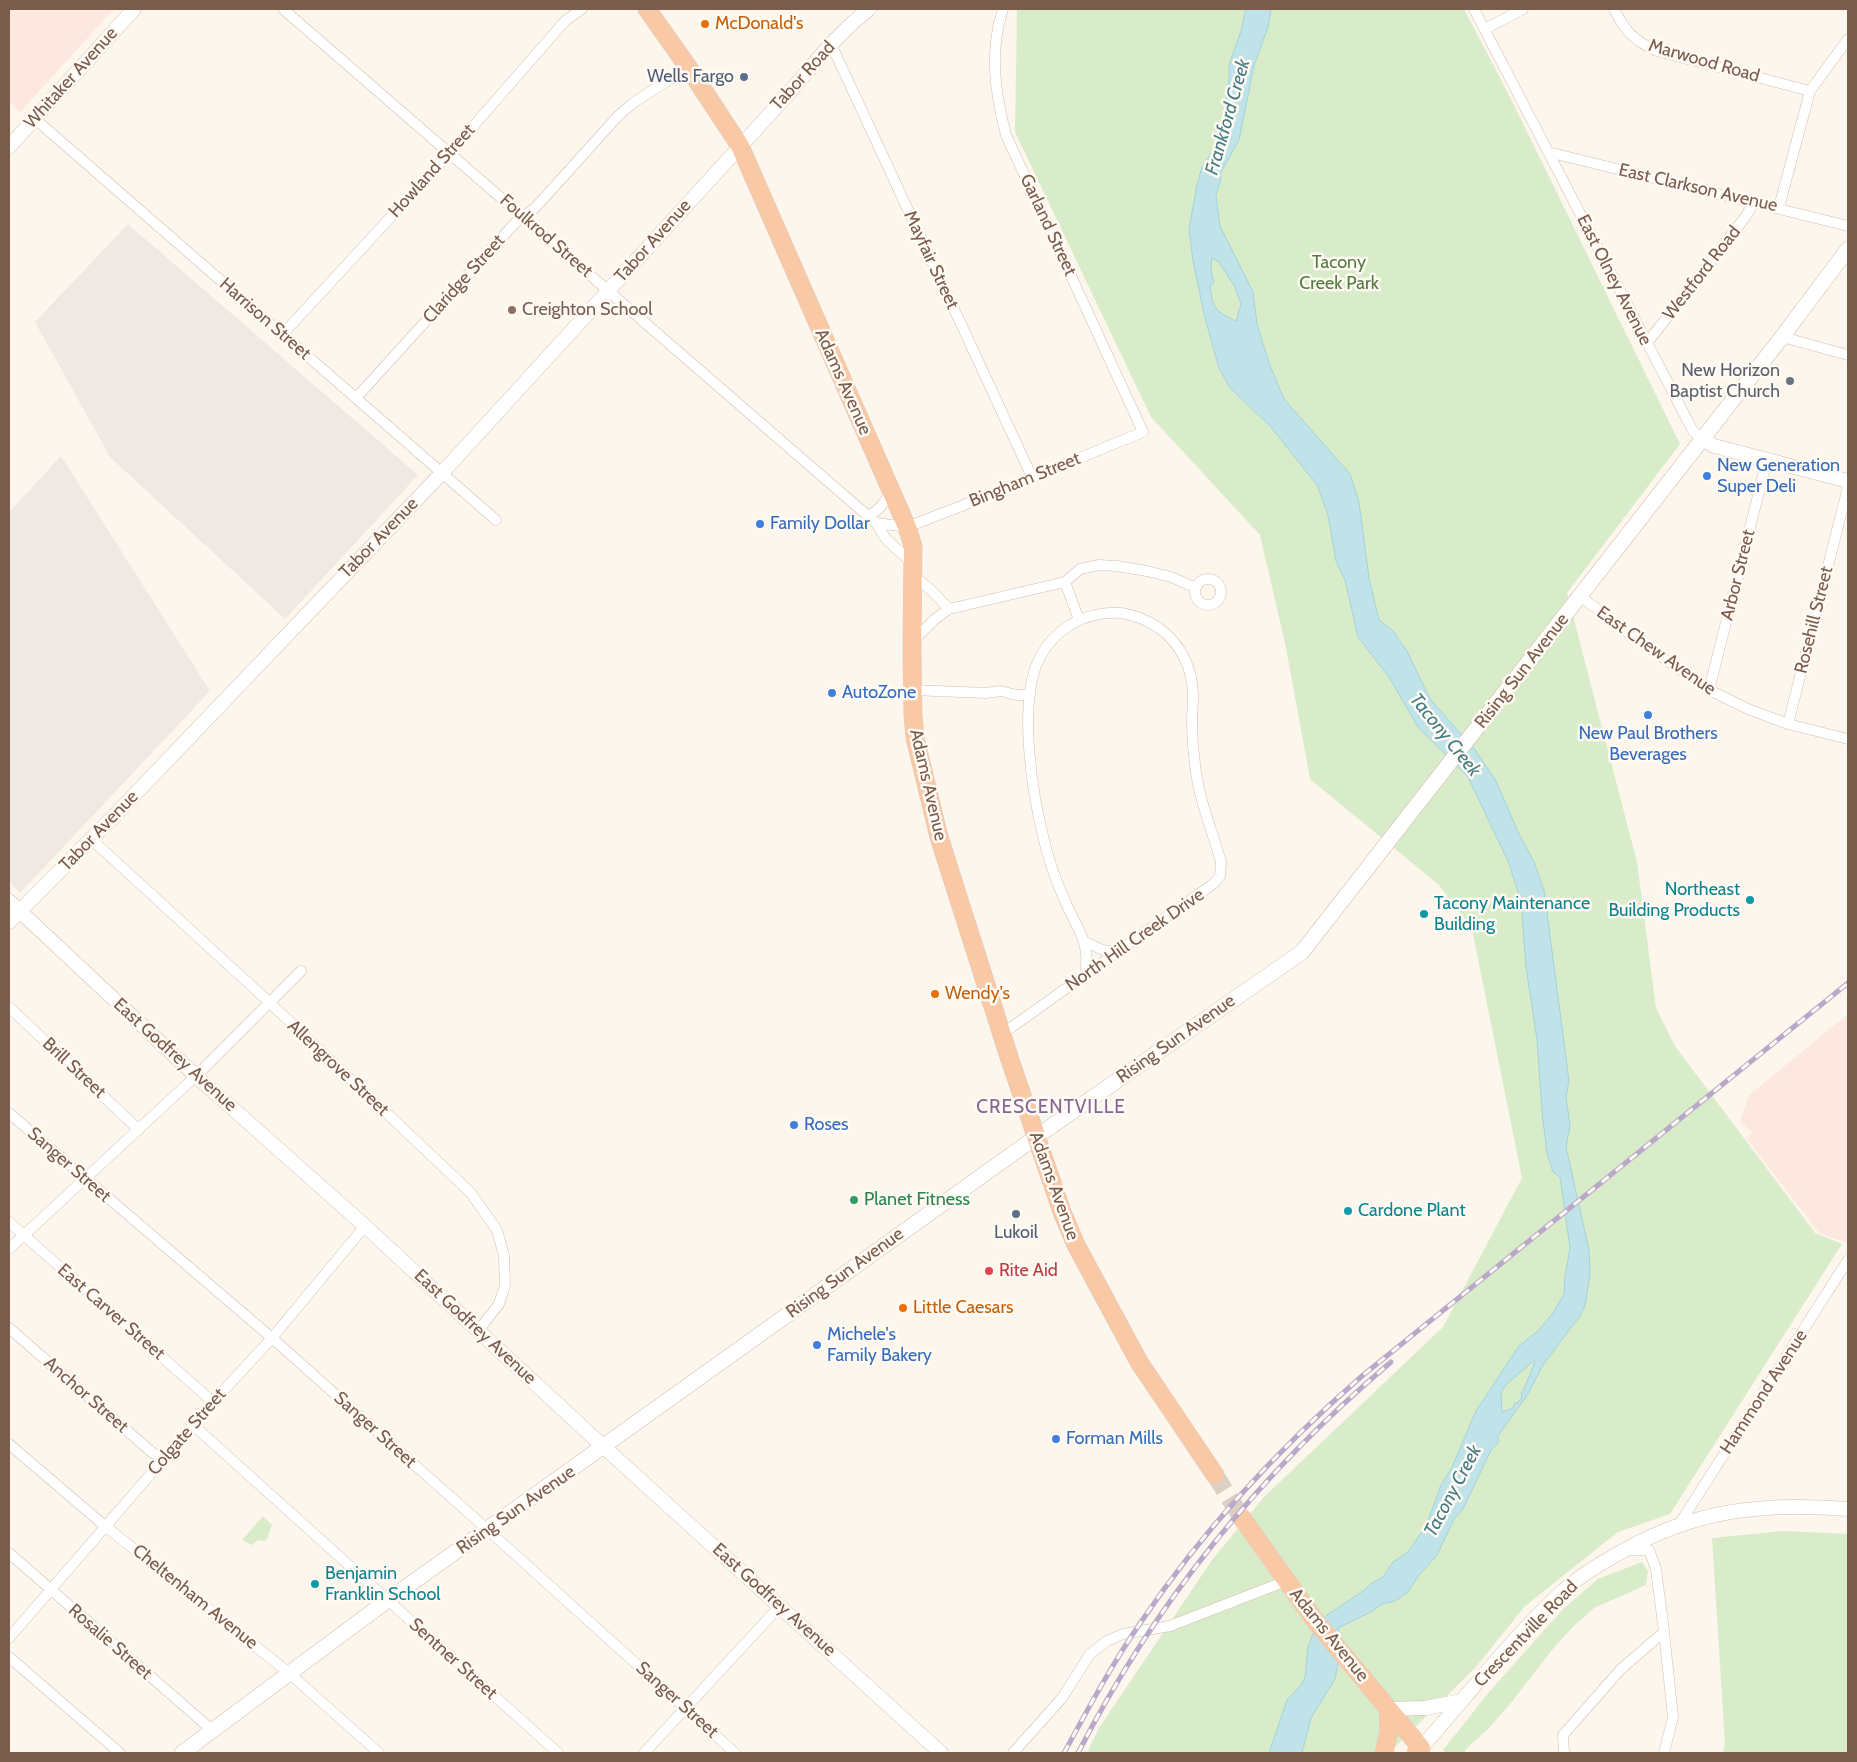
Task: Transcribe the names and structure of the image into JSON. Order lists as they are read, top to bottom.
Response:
{
  "streets": {
    "highway": ["Adams Avenue"],
    "main road": ["Rising Sun Avenue"],
    "street": [
      "Marwood Road",
      "Tabor Road",
      "Whitaker Avenue",
      "Howland Street",
      "East Clarkson Avenue",
      "Garland Street",
      "Foulkrod Street",
      "Tabor Avenue",
      "Mayfair Street",
      "Westford Road",
      "Claridge Street",
      "East Olney Avenue",
      "Harrison Street",
      "Bingham Street",
      "Arbor Street",
      "Rosehill Street",
      "East Chew Avenue",
      "North Hill Creek Drive",
      "East Godfrey Avenue",
      "Brill Street",
      "Allengrove Street",
      "Sanger Street",
      "East Carver Street",
      "Hammond Avenue",
      "Anchor Street",
      "Colgate Street",
      "Cheltenham Avenue",
      "Crescentville Road",
      "Rosalie Street",
      "Sentner Street"
    ]
  },
  "crossings": [
    ["Tabor Road", "Tabor Avenue"],
    ["Tabor Road", "Mayfair Street"],
    ["Tabor Road", "Adams Avenue"],
    ["Whitaker Avenue", "Harrison Street"],
    ["Howland Street", "Foulkrod Street"],
    ["Howland Street", "Harrison Street"],
    ["East Clarkson Avenue", "Westford Road"],
    ["East Clarkson Avenue", "East Olney Avenue"],
    ["Garland Street", "Bingham Street"],
    ["Foulkrod Street", "Tabor Avenue"],
    ["Foulkrod Street", "Claridge Street"],
    ["Foulkrod Street", "Adams Avenue"],
    ["Tabor Avenue", "Harrison Street"],
    ["Tabor Avenue", "Adams Avenue"],
    ["Tabor Avenue", "East Godfrey Avenue"],
    ["Tabor Avenue", "Allengrove Street"],
    ["Mayfair Street", "Bingham Street"],
    ["Westford Road", "East Olney Avenue"],
    ["Claridge Street", "Harrison Street"],
    ["Claridge Street", "Adams Avenue"],
    ["East Olney Avenue", "Arbor Street"],
    ["East Olney Avenue", "Rising Sun Avenue"],
    ["Adams Avenue", "Bingham Street"],
    ["Adams Avenue", "Rising Sun Avenue"],
    ["Adams Avenue", "North Hill Creek Drive"],
    ["Adams Avenue", "Crescentville Road"],
    ["Arbor Street", "East Chew Avenue"],
    ["Rosehill Street", "East Chew Avenue"],
    ["East Chew Avenue", "Rising Sun Avenue"],
    ["Rising Sun Avenue", "East Godfrey Avenue"],
    ["Rising Sun Avenue", "Sanger Street"],
    ["Rising Sun Avenue", "Cheltenham Avenue"],
    ["Rising Sun Avenue", "Rosalie Street"],
    ["Rising Sun Avenue", "Sentner Street"],
    ["East Godfrey Avenue", "Allengrove Street"],
    ["East Godfrey Avenue", "Colgate Street"],
    ["Sanger Street", "Colgate Street"],
    ["East Carver Street", "Colgate Street"],
    ["Hammond Avenue", "Crescentville Road"],
    ["Anchor Street", "Colgate Street"],
    ["Colgate Street", "Cheltenham Avenue"],
    ["Colgate Street", "Rosalie Street"],
    ["Colgate Street", "Sentner Street"]
  ],
  "districts": ["CRESCENTVILLE"],
  "water": ["Frankford Creek", "Tacony Creek"],
  "parks": ["Tacony Creek Park"],
  "places": [
    "McDonald's",
    "Wells Fargo",
    "Creighton School",
    "New Horizon Baptist Church",
    "New Generation Super Deli",
    "Family Dollar",
    "AutoZone",
    "New Paul Brothers Beverages",
    "Northeast Building Products",
    "Tacony Maintenance Building",
    "Wendy's",
    "Roses",
    "Planet Fitness",
    "Cardone Plant",
    "Lukoil",
    "Rite Aid",
    "Little Caesars",
    "Michele's Family Bakery",
    "Forman Mills",
    "Benjamin Franklin School"
  ]
}
